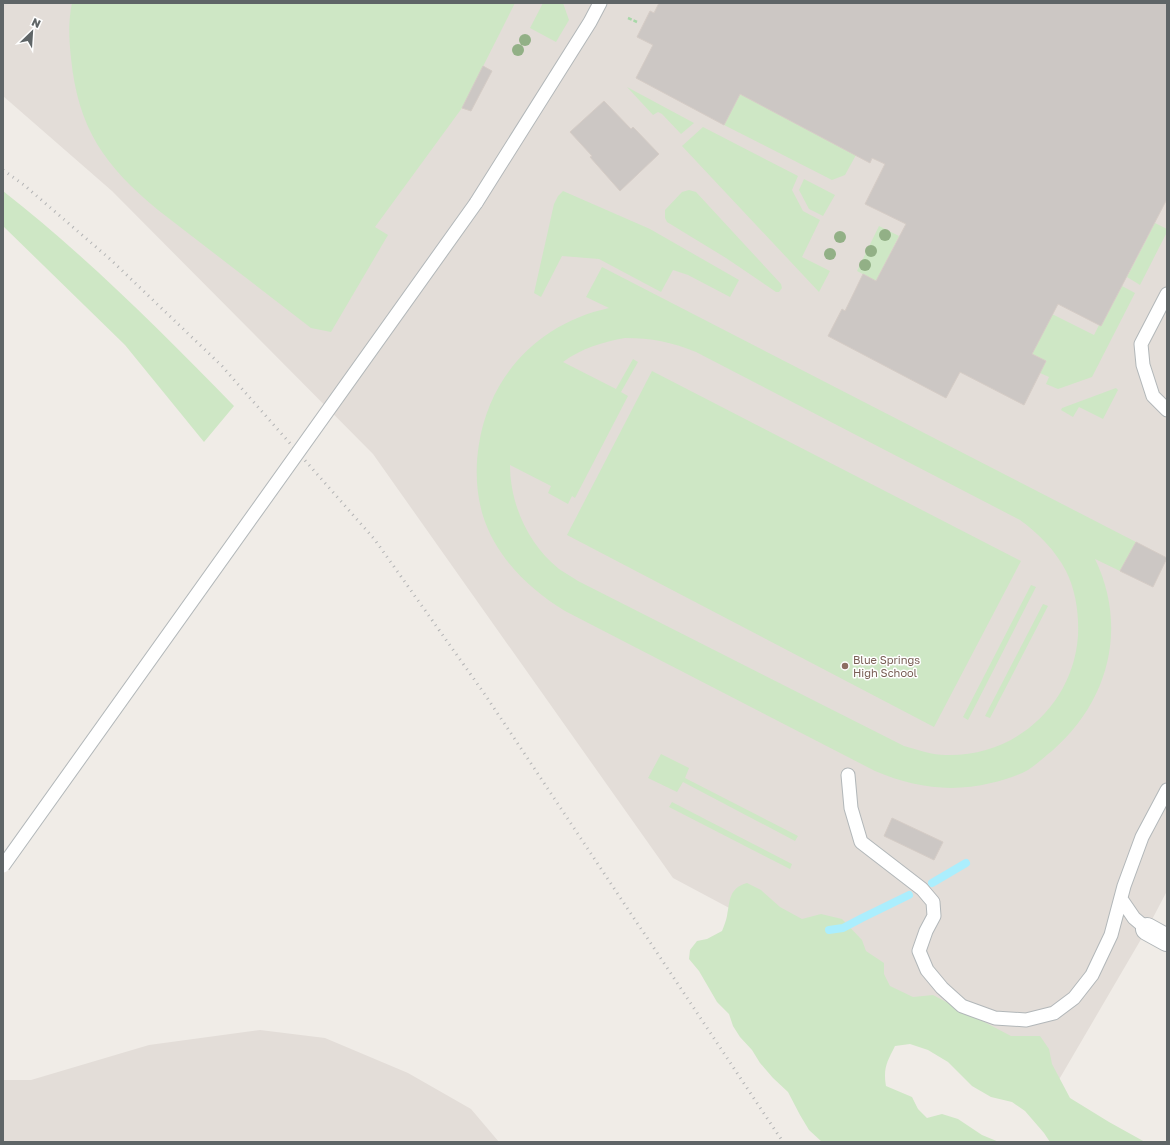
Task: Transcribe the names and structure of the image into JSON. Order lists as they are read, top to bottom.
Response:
{
  "places": ["Blue Springs High School"],
  "north": "top right"
}
